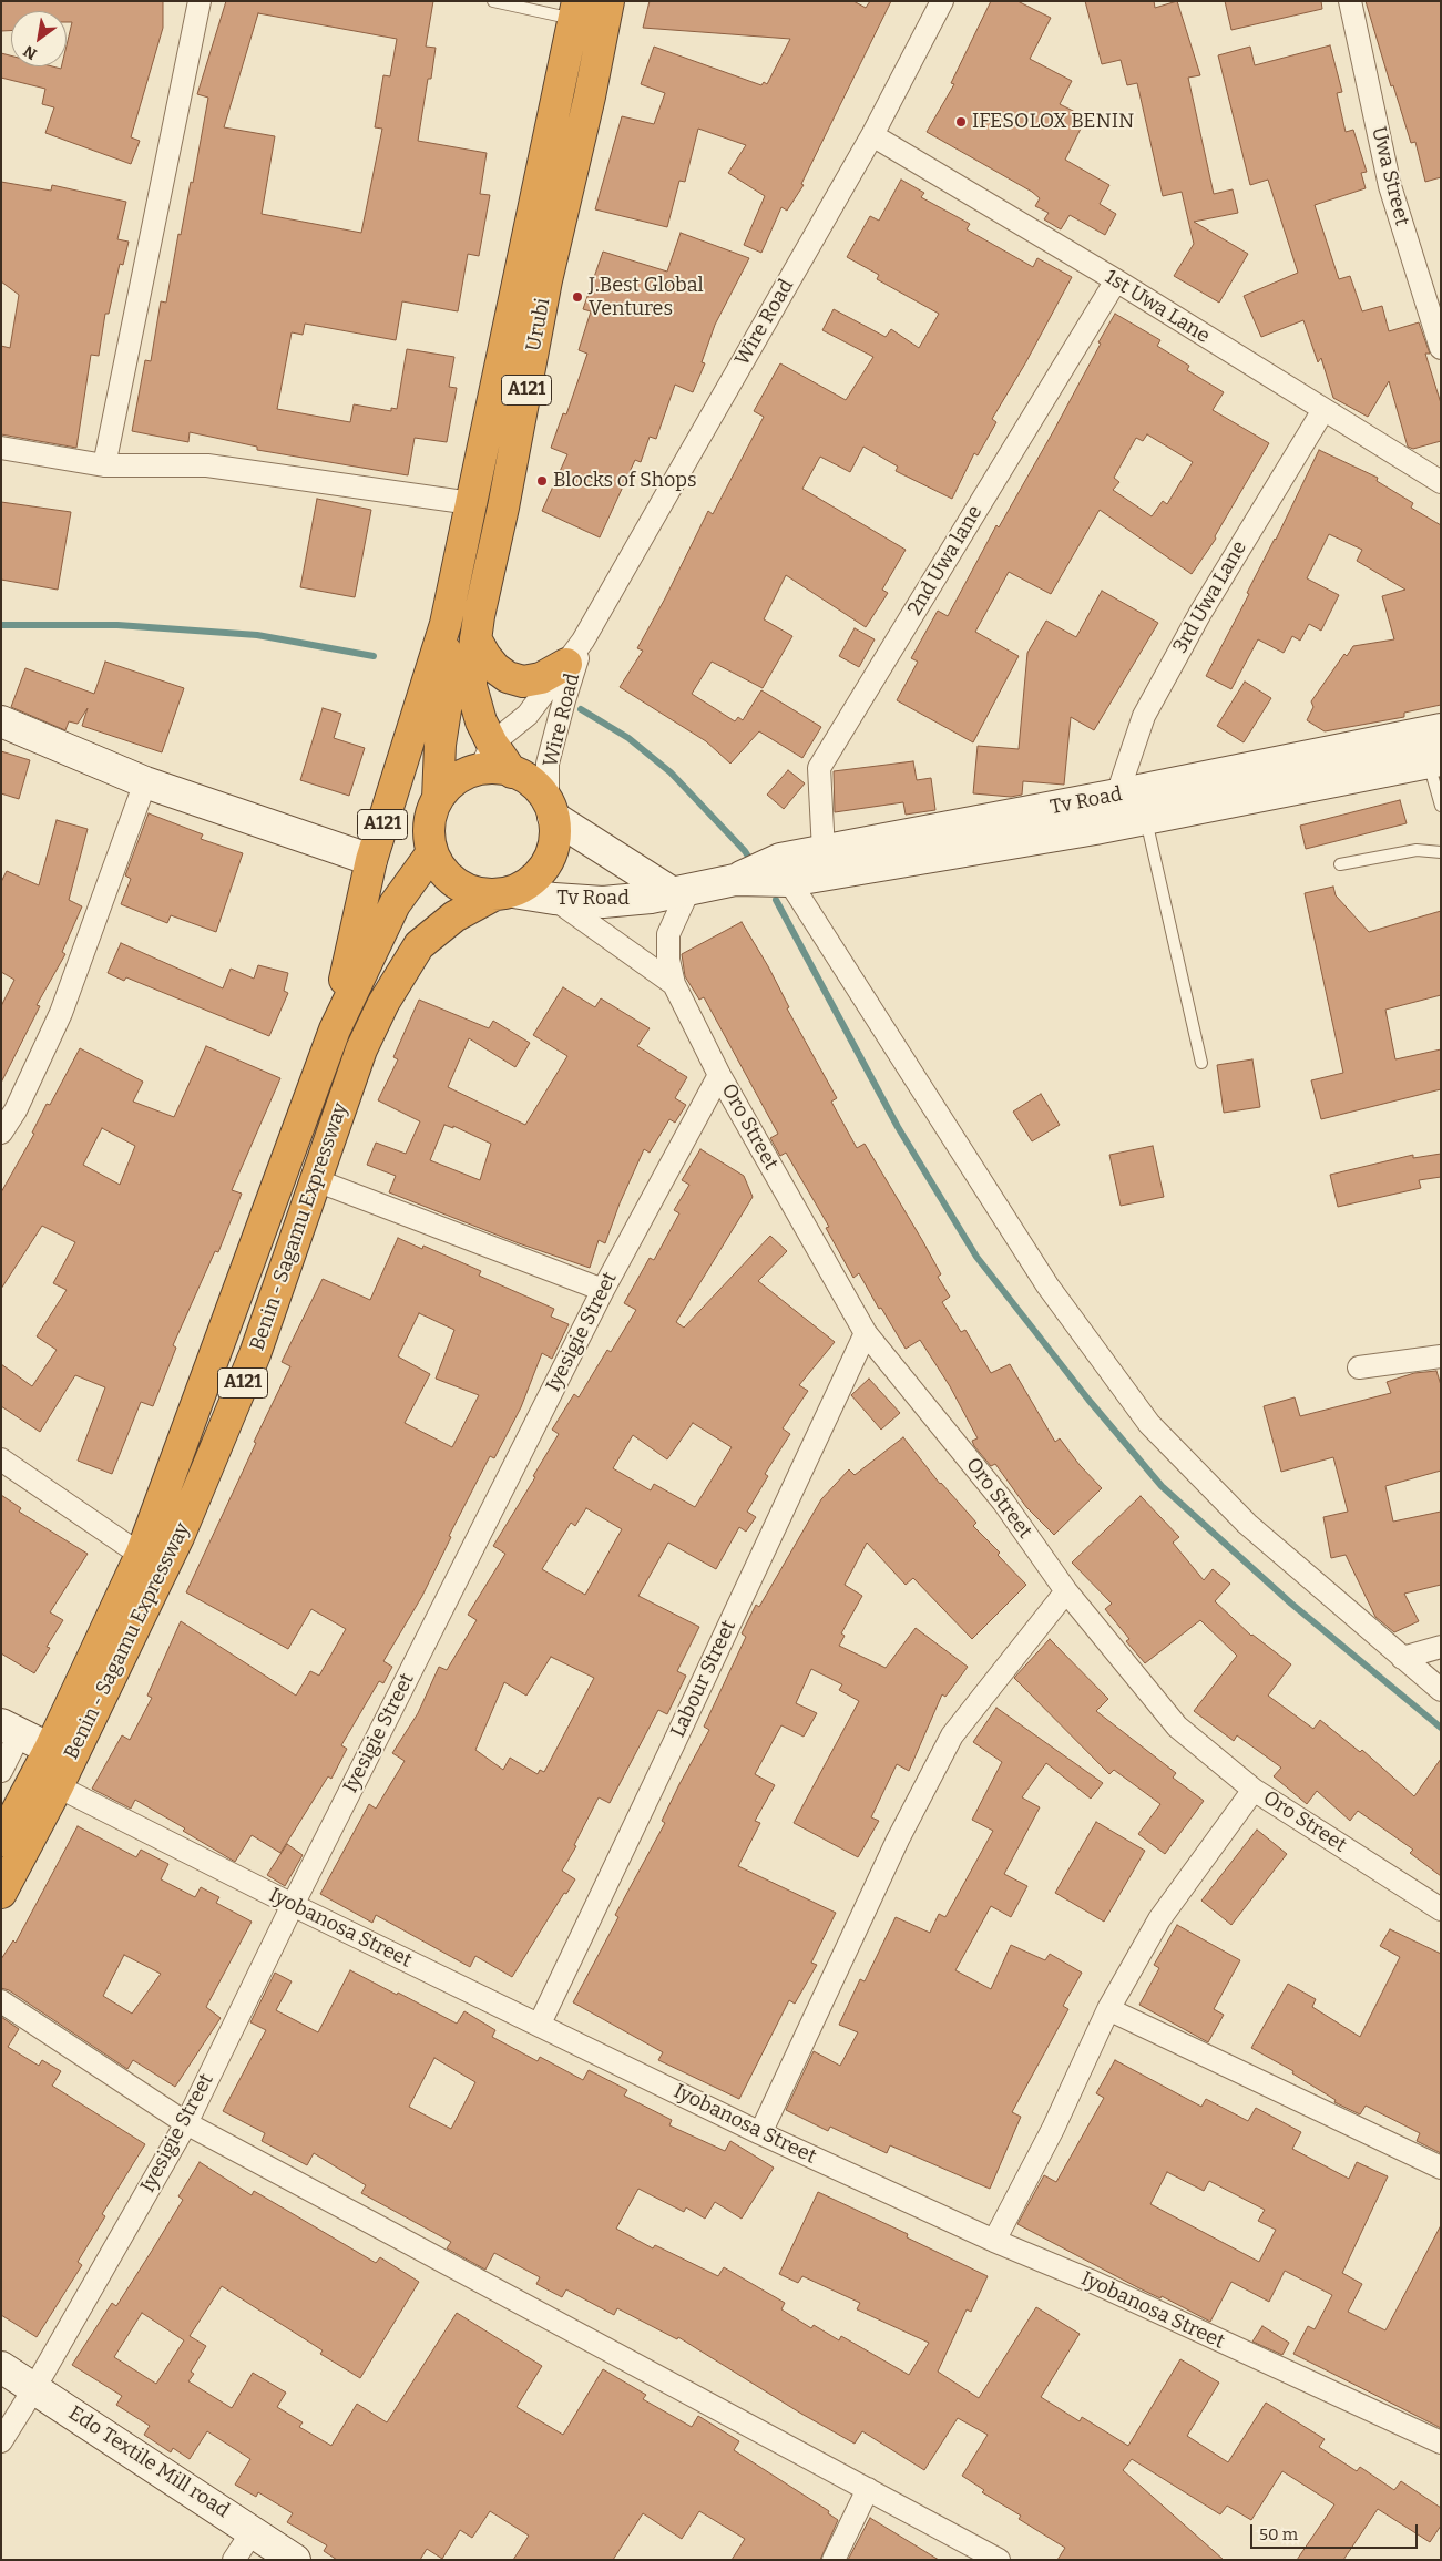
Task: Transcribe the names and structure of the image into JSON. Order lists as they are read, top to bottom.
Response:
{
  "streets": {
    "highway": ["Urubi", "A121", "Benin - Sagamu Expressway"],
    "street": [
      "Uwa Street",
      "1st Uwa Lane",
      "Wire Road",
      "2nd Uwa lane",
      "3rd Uwa Lane",
      "Tv Road",
      "Oro Street",
      "Iyesigie Street",
      "Labour Street",
      "Iyobanosa Street",
      "Edo Textile Mill road"
    ]
  },
  "crossings": [
    ["1st Uwa Lane", "Wire Road"],
    ["1st Uwa Lane", "2nd Uwa lane"],
    ["1st Uwa Lane", "3rd Uwa Lane"],
    ["Wire Road", "Urubi"],
    ["Wire Road", "A121"],
    ["Wire Road", "Tv Road"],
    ["Wire Road", "Benin - Sagamu Expressway"],
    ["Urubi", "A121"],
    ["Urubi", "Tv Road"],
    ["Urubi", "Benin - Sagamu Expressway"],
    ["A121", "Tv Road"],
    ["A121", "Benin - Sagamu Expressway"],
    ["2nd Uwa lane", "Tv Road"],
    ["3rd Uwa Lane", "Tv Road"],
    ["Tv Road", "Oro Street"],
    ["Tv Road", "Benin - Sagamu Expressway"],
    ["Oro Street", "Iyesigie Street"],
    ["Oro Street", "Labour Street"],
    ["Benin - Sagamu Expressway", "Iyobanosa Street"],
    ["Iyesigie Street", "Iyobanosa Street"],
    ["Iyesigie Street", "Edo Textile Mill road"],
    ["Labour Street", "Iyobanosa Street"]
  ],
  "places": ["IFESOLOX BENIN", "J.Best Global Ventures", "Blocks of Shops"],
  "scale_bar": "50 m",
  "north": "bottom left"
}
